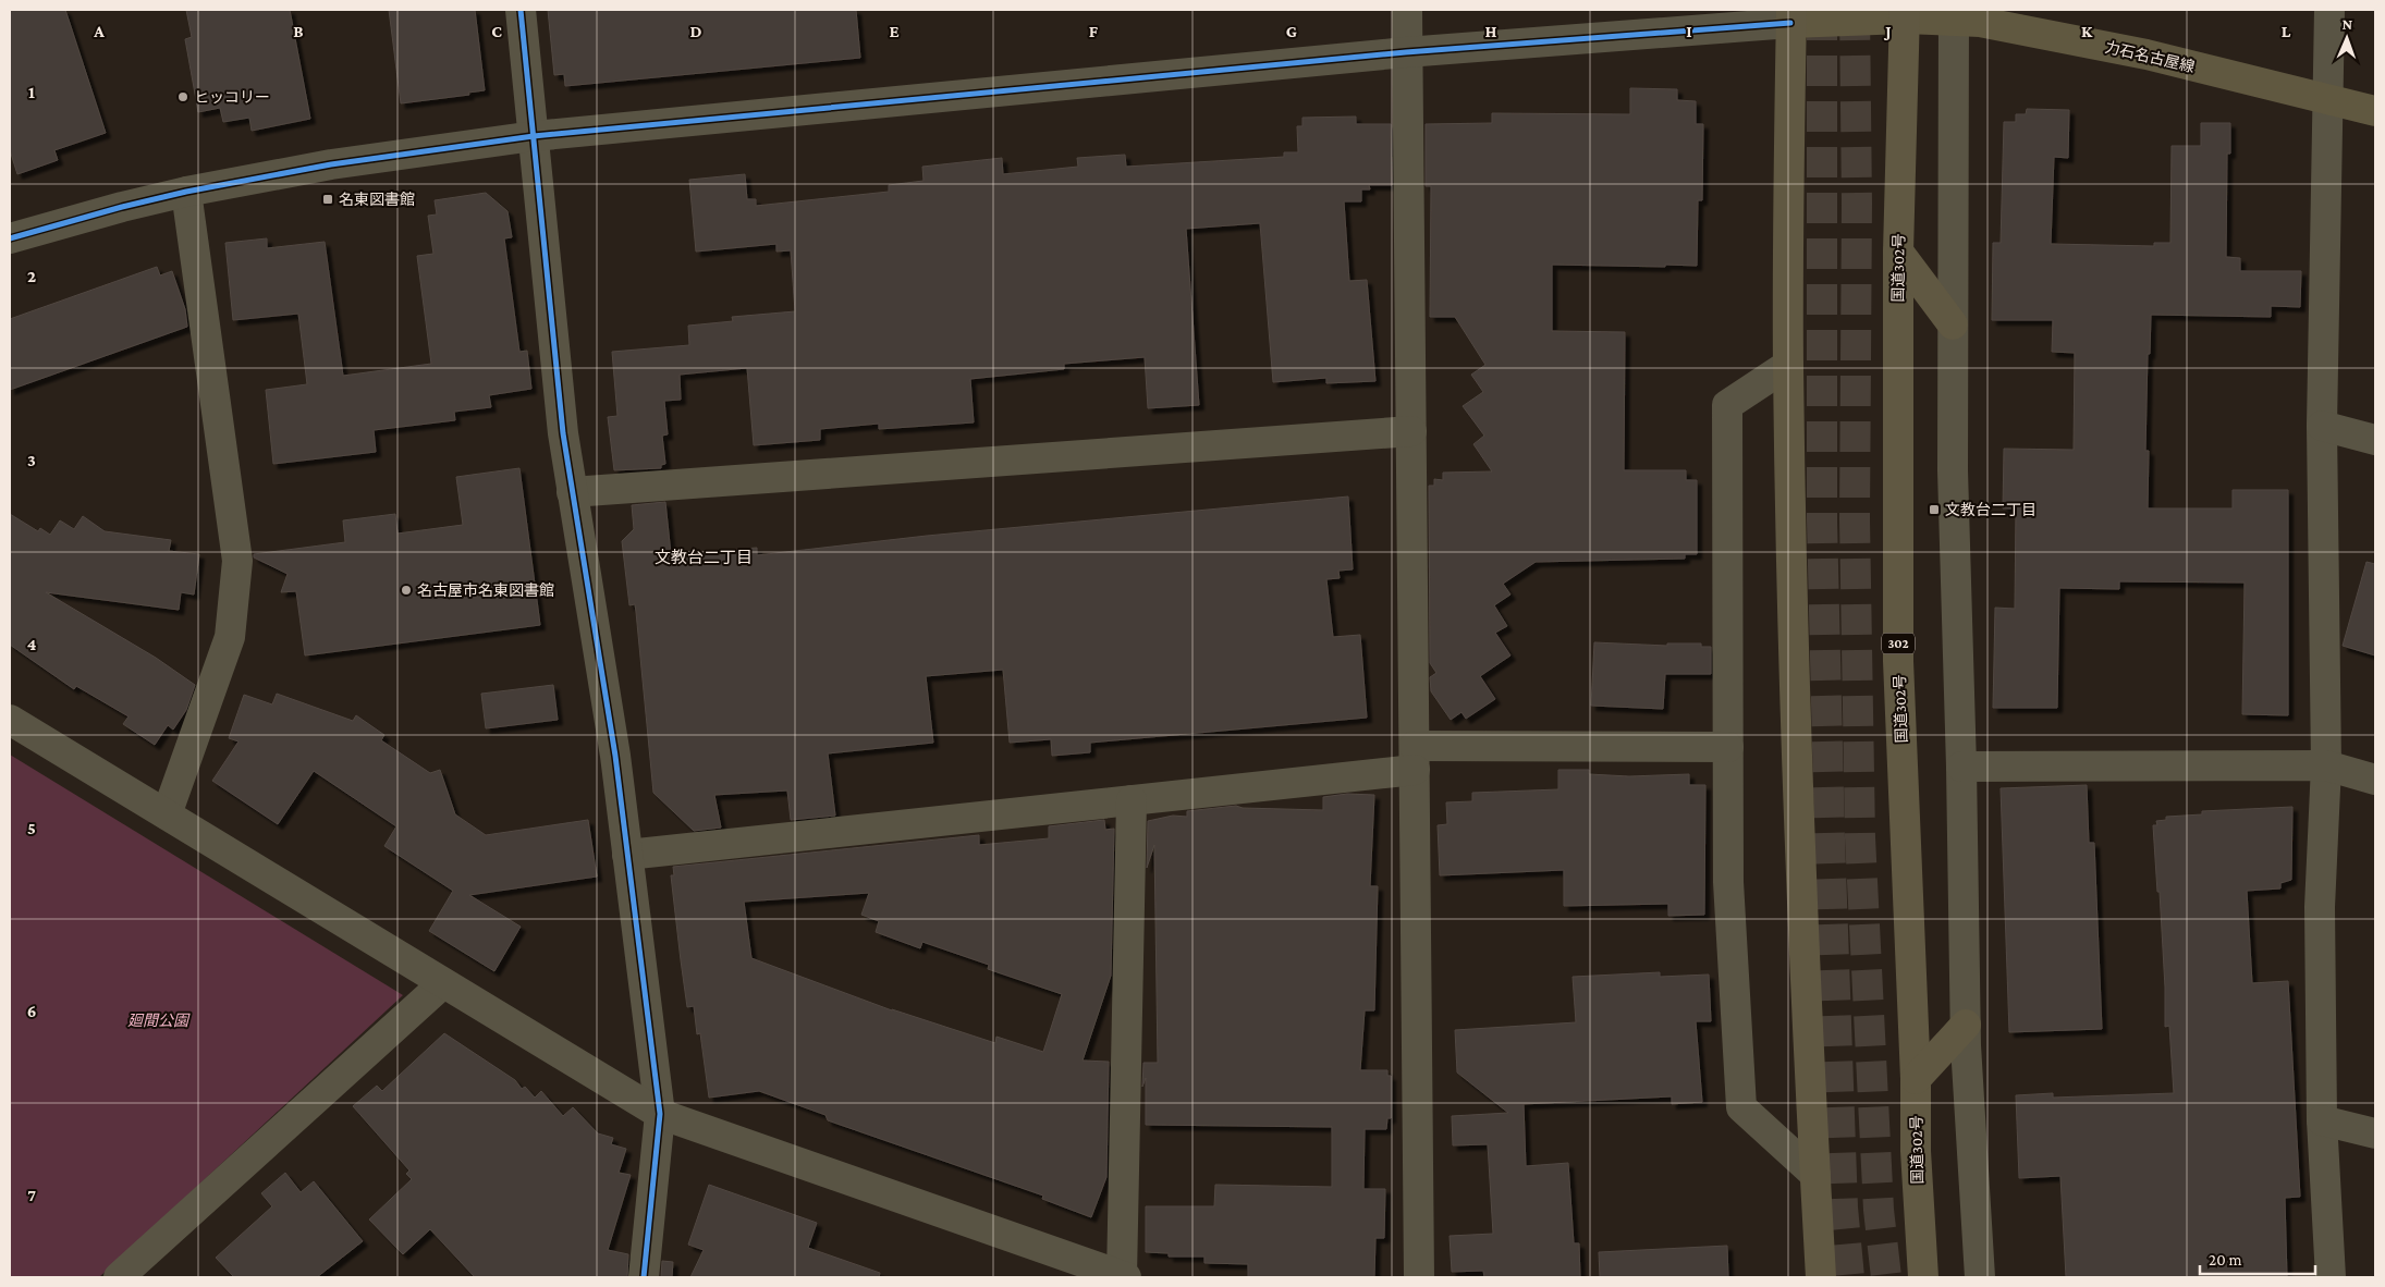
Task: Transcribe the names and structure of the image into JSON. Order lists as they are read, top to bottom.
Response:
{
  "streets": {
    "highway": ["国道302号", "302"],
    "main road": ["力石名古屋線"]
  },
  "crossings": [
    ["力石名古屋線", "国道302号"]
  ],
  "districts": ["文教台二丁目"],
  "parks": ["廻間公園"],
  "places": {
    "other": ["ヒッコリー", "名古屋市名東図書館"],
    "transit": ["名東図書館", "文教台二丁目"]
  },
  "scale_bar": "20 m",
  "north": "top",
  "grid": {
    "columns": [
      "A",
      "B",
      "C",
      "D",
      "E",
      "F",
      "G",
      "H",
      "I",
      "J",
      "K",
      "L"
    ],
    "rows": [
      "1",
      "2",
      "3",
      "4",
      "5",
      "6",
      "7"
    ]
  }
}
